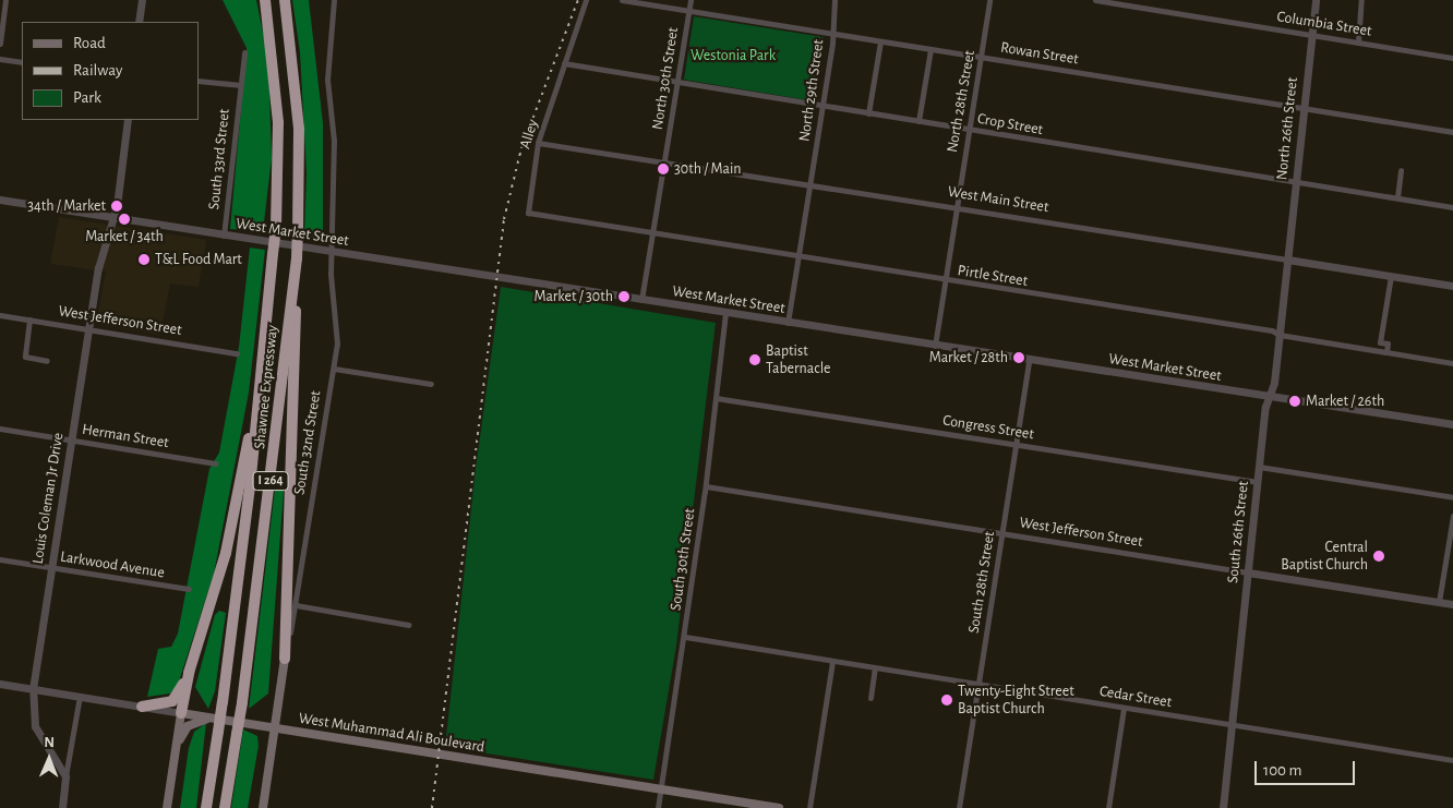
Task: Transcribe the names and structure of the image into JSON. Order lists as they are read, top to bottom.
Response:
{
  "streets": {
    "highway": ["Shawnee Expressway", "I 264"],
    "main road": ["South 32nd Street", "West Muhammad Ali Boulevard"],
    "street": [
      "Columbia Street",
      "Rowan Street",
      "North 30th Street",
      "North 29th Street",
      "North 28th Street",
      "Crop Street",
      "North 26th Street",
      "Alley",
      "South 33rd Street",
      "West Main Street",
      "West Market Street",
      "Pirtle Street",
      "West Jefferson Street",
      "Congress Street",
      "Herman Street",
      "Louis Coleman Jr Drive",
      "South 26th Street",
      "South 30th Street",
      "Larkwood Avenue",
      "South 28th Street",
      "Cedar Street"
    ]
  },
  "crossings": [
    ["Columbia Street", "North 26th Street"],
    ["Rowan Street", "North 30th Street"],
    ["Rowan Street", "North 29th Street"],
    ["Rowan Street", "North 28th Street"],
    ["Rowan Street", "North 26th Street"],
    ["North 30th Street", "Crop Street"],
    ["North 30th Street", "West Main Street"],
    ["North 29th Street", "Crop Street"],
    ["North 29th Street", "West Main Street"],
    ["North 29th Street", "West Market Street"],
    ["North 29th Street", "Pirtle Street"],
    ["North 28th Street", "Crop Street"],
    ["North 28th Street", "West Main Street"],
    ["Crop Street", "North 26th Street"],
    ["Crop Street", "Alley"],
    ["North 26th Street", "West Main Street"],
    ["North 26th Street", "South 26th Street"],
    ["Alley", "West Main Street"],
    ["Alley", "Pirtle Street"],
    ["South 33rd Street", "West Market Street"],
    ["West Main Street", "South 26th Street"],
    ["West Market Street", "South 32nd Street"],
    ["West Market Street", "Louis Coleman Jr Drive"],
    ["West Market Street", "South 26th Street"],
    ["West Market Street", "South 30th Street"],
    ["West Market Street", "South 28th Street"],
    ["Pirtle Street", "South 26th Street"],
    ["West Jefferson Street", "Louis Coleman Jr Drive"],
    ["West Jefferson Street", "South 26th Street"],
    ["West Jefferson Street", "South 30th Street"],
    ["West Jefferson Street", "South 28th Street"],
    ["Congress Street", "South 26th Street"],
    ["Congress Street", "South 30th Street"],
    ["Congress Street", "South 28th Street"],
    ["Herman Street", "Louis Coleman Jr Drive"],
    ["South 32nd Street", "West Muhammad Ali Boulevard"],
    ["Louis Coleman Jr Drive", "Larkwood Avenue"],
    ["Louis Coleman Jr Drive", "West Muhammad Ali Boulevard"],
    ["South 26th Street", "Cedar Street"],
    ["South 30th Street", "Cedar Street"],
    ["South 30th Street", "West Muhammad Ali Boulevard"],
    ["South 28th Street", "Cedar Street"]
  ],
  "parks": ["Westonia Park"],
  "places": [
    "30th / Main",
    "34th / Market",
    "Market / 34th",
    "T&L Food Mart",
    "Market / 30th",
    "Market / 28th",
    "Baptist Tabernacle",
    "Market / 26th",
    "Central Baptist Church",
    "Twenty-Eight Street Baptist Church"
  ],
  "legend": ["Road", "Railway", "Park"],
  "scale_bar": "100 m",
  "north": "top"
}
